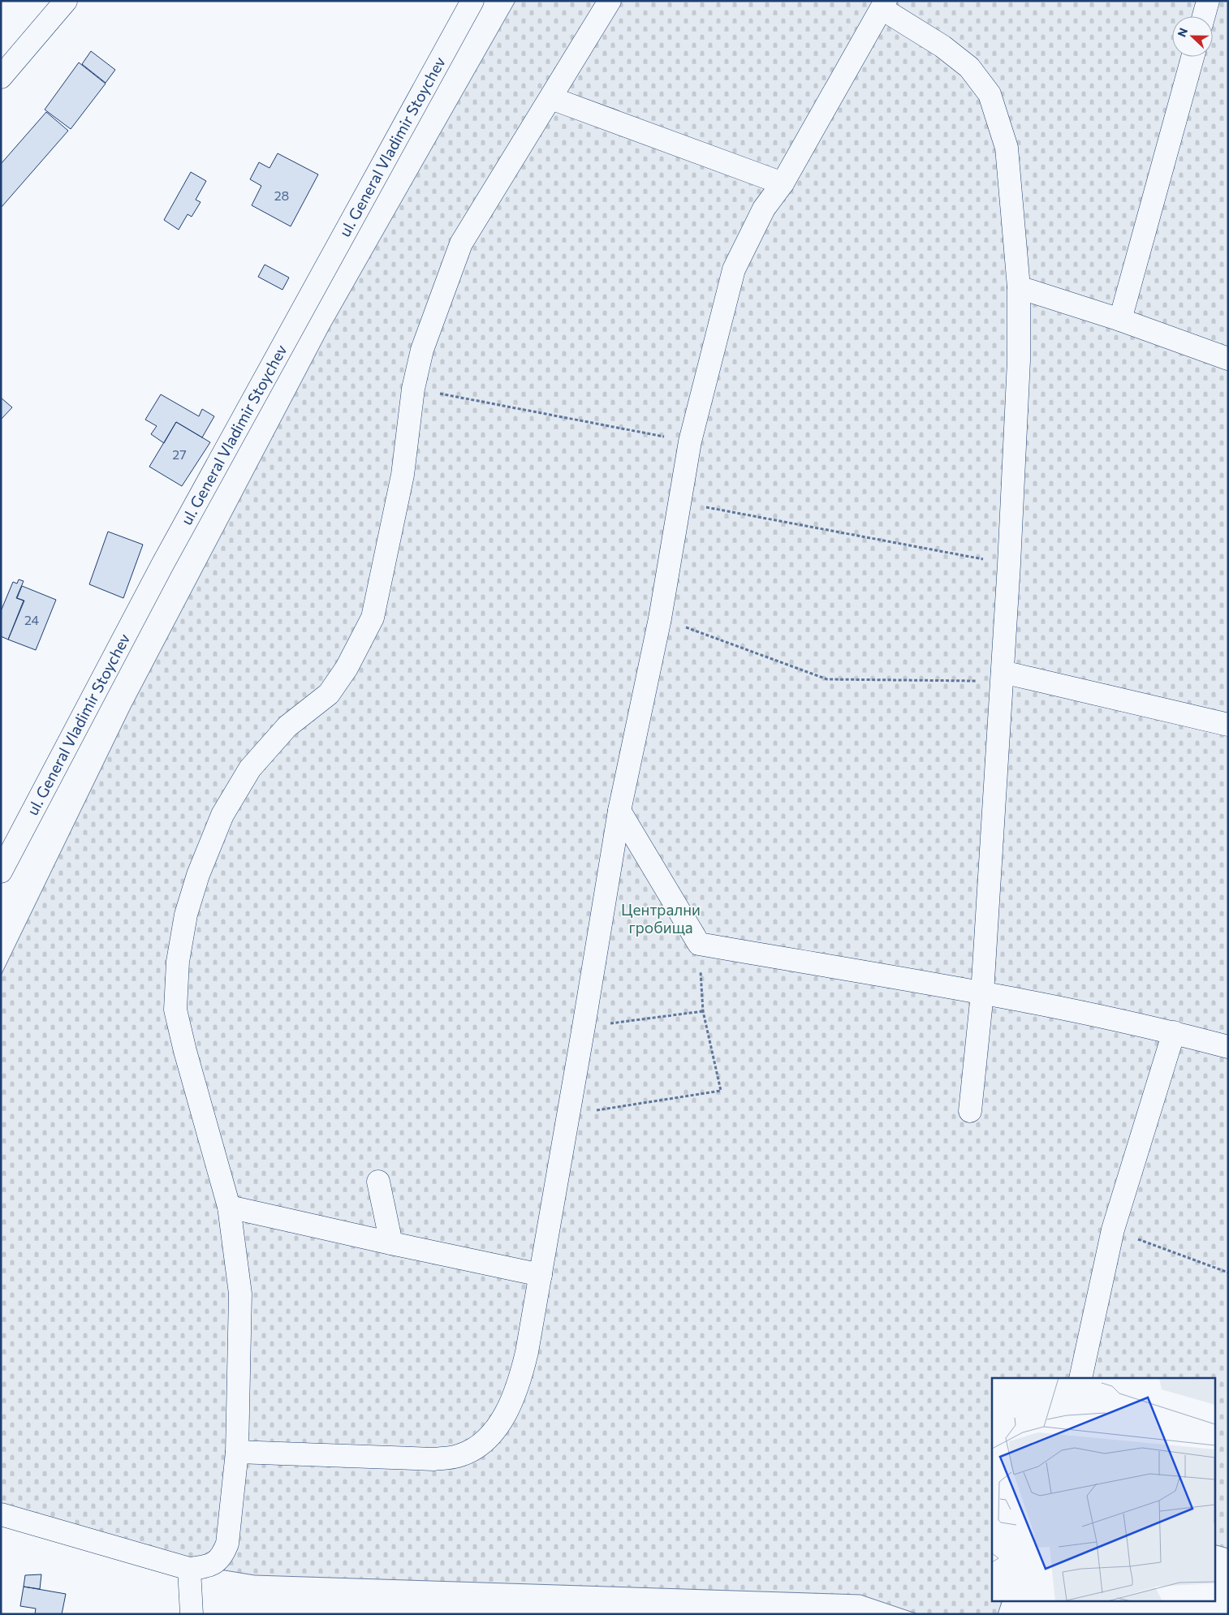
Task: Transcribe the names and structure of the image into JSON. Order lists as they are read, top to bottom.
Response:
{
  "streets": {
    "street": ["ul. General Vladimir Stoychev"]
  },
  "parks": ["Централни гробища"],
  "house_numbers": ["28", "27", "24"],
  "north": "left"
}
